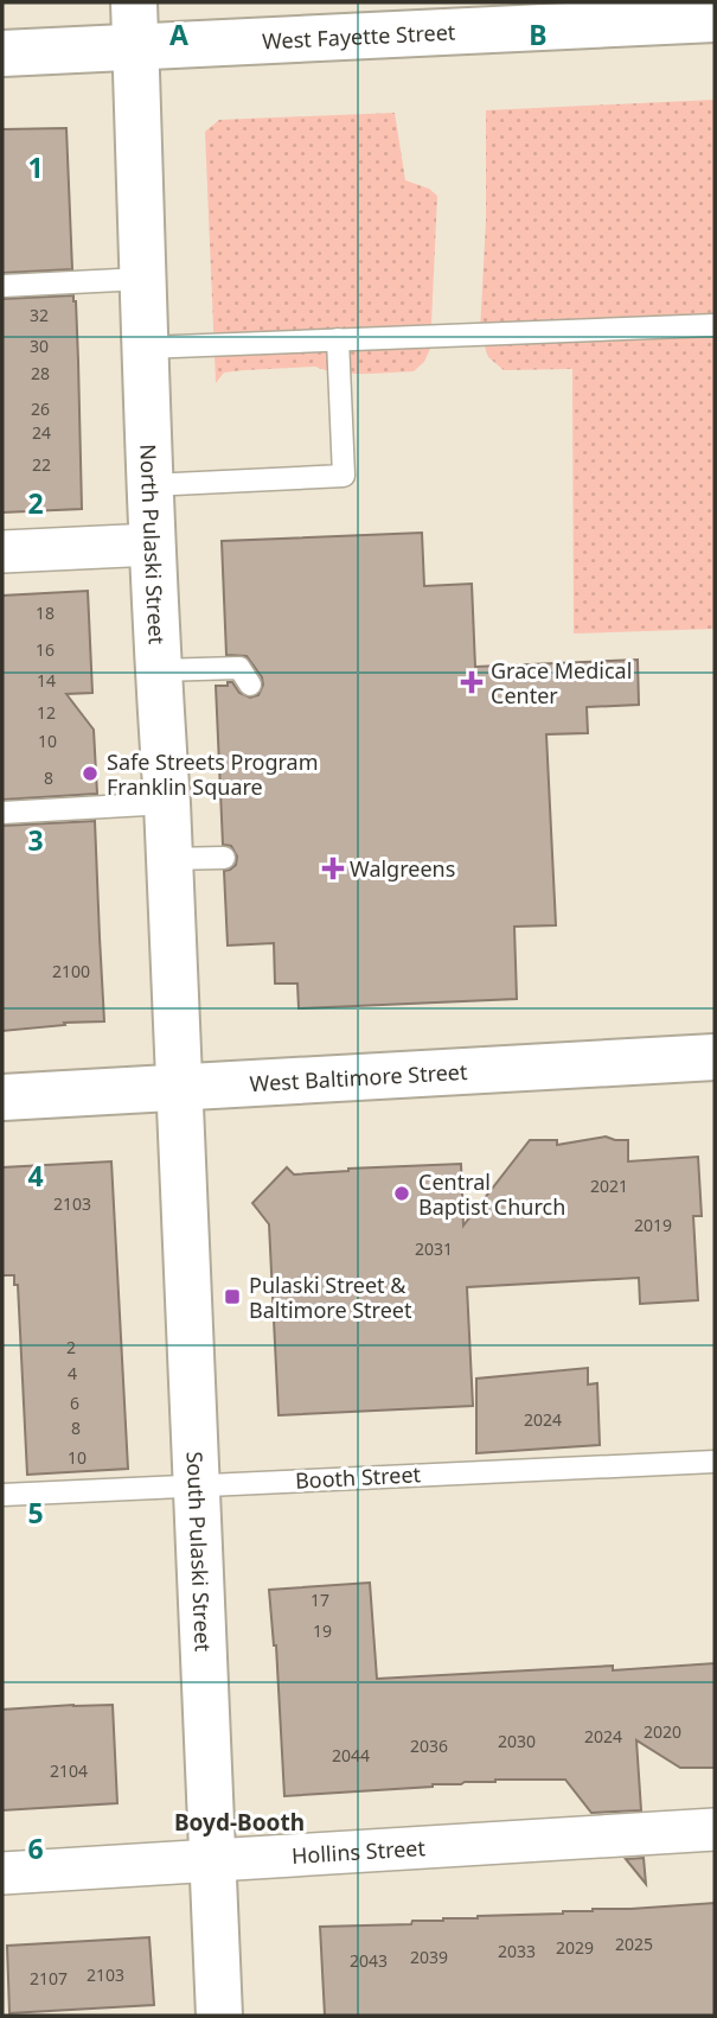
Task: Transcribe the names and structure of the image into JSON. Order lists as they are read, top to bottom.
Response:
{
  "streets": {
    "street": [
      "West Fayette Street",
      "North Pulaski Street",
      "West Baltimore Street",
      "South Pulaski Street",
      "Hollins Street"
    ],
    "lane": ["Booth Street"]
  },
  "crossings": [
    ["West Fayette Street", "North Pulaski Street"],
    ["North Pulaski Street", "West Baltimore Street"],
    ["North Pulaski Street", "South Pulaski Street"],
    ["West Baltimore Street", "South Pulaski Street"],
    ["Booth Street", "South Pulaski Street"],
    ["South Pulaski Street", "Hollins Street"]
  ],
  "districts": ["Boyd-Booth"],
  "places": {
    "health": ["Grace Medical Center", "Walgreens"],
    "other": ["Safe Streets Program Franklin Square", "Central Baptist Church"],
    "transit": ["Pulaski Street & Baltimore Street"]
  },
  "house_numbers": [
    "32",
    "30",
    "28",
    "26",
    "24",
    "22",
    "18",
    "16",
    "14",
    "12",
    "10",
    "8",
    "2100",
    "2021",
    "2103",
    "2019",
    "2031",
    "2",
    "4",
    "6",
    "2024",
    "8",
    "10",
    "17",
    "19",
    "2020",
    "2024",
    "2030",
    "2036",
    "2044",
    "2104",
    "2025",
    "2029",
    "2033",
    "2039",
    "2043",
    "2103",
    "2107"
  ],
  "grid": {
    "columns": ["A", "B"],
    "rows": [
      "1",
      "2",
      "3",
      "4",
      "5",
      "6"
    ]
  }
}
